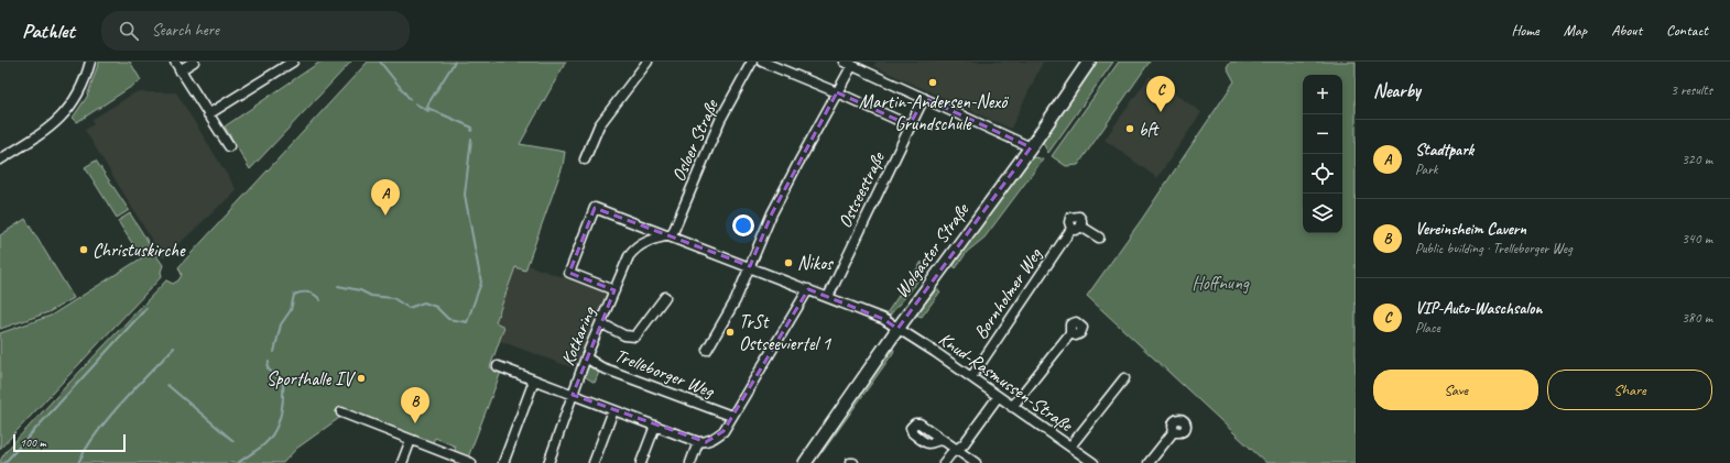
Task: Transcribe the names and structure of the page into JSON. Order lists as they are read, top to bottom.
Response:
{
  "streets": {
    "main road": ["Wolgaster Straße"],
    "street": [
      "Osloer Straße",
      "Ostseestraße",
      "Bornholmer Weg",
      "Kotkaring",
      "Trelleborger Weg",
      "Knud-Rasmussen-Straße"
    ]
  },
  "crossings": [
    ["Osloer Straße", "Kotkaring"],
    ["Osloer Straße", "Knud-Rasmussen-Straße"],
    ["Ostseestraße", "Knud-Rasmussen-Straße"],
    ["Wolgaster Straße", "Knud-Rasmussen-Straße"],
    ["Bornholmer Weg", "Knud-Rasmussen-Straße"],
    ["Kotkaring", "Trelleborger Weg"],
    ["Kotkaring", "Knud-Rasmussen-Straße"]
  ],
  "parks": ["Hoffnung"],
  "places": [
    "Martin-Andersen-Nexö Grundschule",
    "bft",
    "Christuskirche",
    "Nikos",
    "TrSt Ostseeviertel 1",
    "Sporthalle IV"
  ],
  "scale_bar": "100 m",
  "page": {
    "header": "Pathlet",
    "search": "Search here",
    "nav": [
      "Home",
      "Map",
      "About",
      "Contact"
    ],
    "heading": ["Nearby", "3 results"],
    "map_buttons": ["+", "−"],
    "pins": ["C", "A", "B"],
    "list": [
      {
        "mark": "A",
        "name": "Stadtpark",
        "note": "Park",
        "value": "320 m"
      },
      {
        "mark": "B",
        "name": "Vereinsheim Cavern",
        "note": "Public building · Trelleborger Weg",
        "value": "340 m"
      },
      {
        "mark": "C",
        "name": "VIP-Auto-Waschsalon",
        "note": "Place",
        "value": "380 m"
      }
    ],
    "buttons": ["Save", "Share"],
    "scale": "100 m"
  }
}
